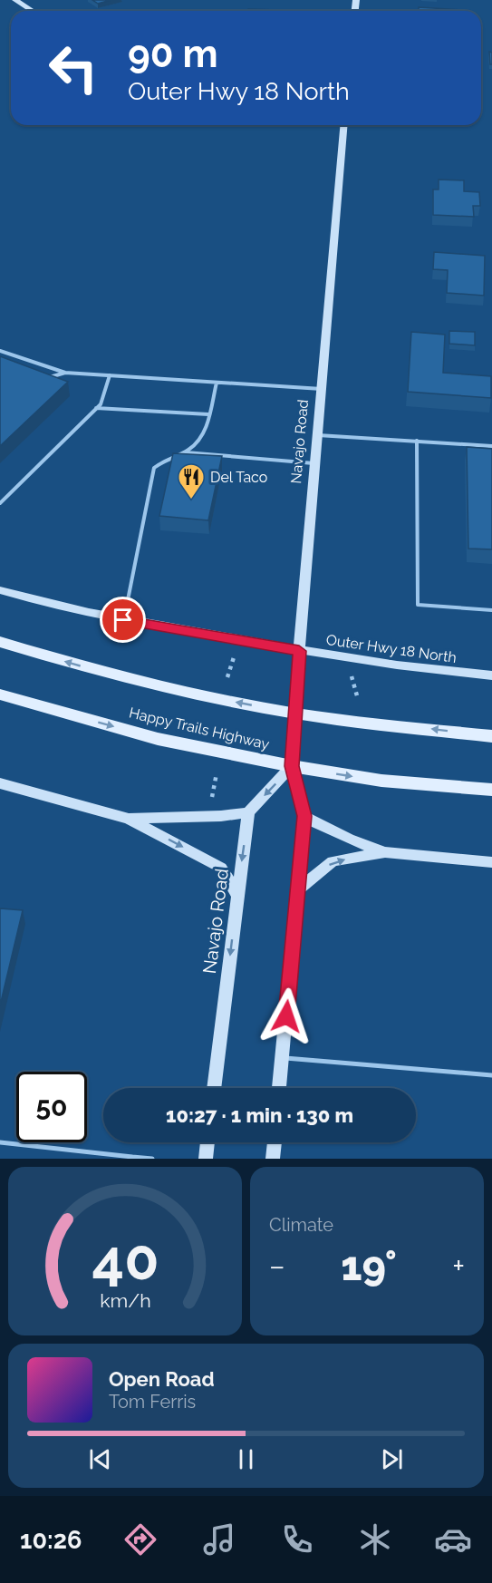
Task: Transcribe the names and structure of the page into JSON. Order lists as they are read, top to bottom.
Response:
{
  "streets": {
    "main road": ["Navajo Road", "Outer Hwy 18 North", "Happy Trails Highway"]
  },
  "crossings": [
    ["Navajo Road", "Outer Hwy 18 North"],
    ["Navajo Road", "Happy Trails Highway"]
  ],
  "places": {
    "restaurant": ["Del Taco"]
  },
  "page": {
    "turn": ["90 m", "Outer Hwy 18 North"],
    "limit": "50",
    "trip": "10:27 · 1 min · 130 m",
    "tile": "Climate",
    "heat": ["−", "19°", "+"],
    "song": ["Open Road", "Tom Ferris"],
    "tabs": "10:26",
    "gauge": ["40", "km/h"]
  }
}
